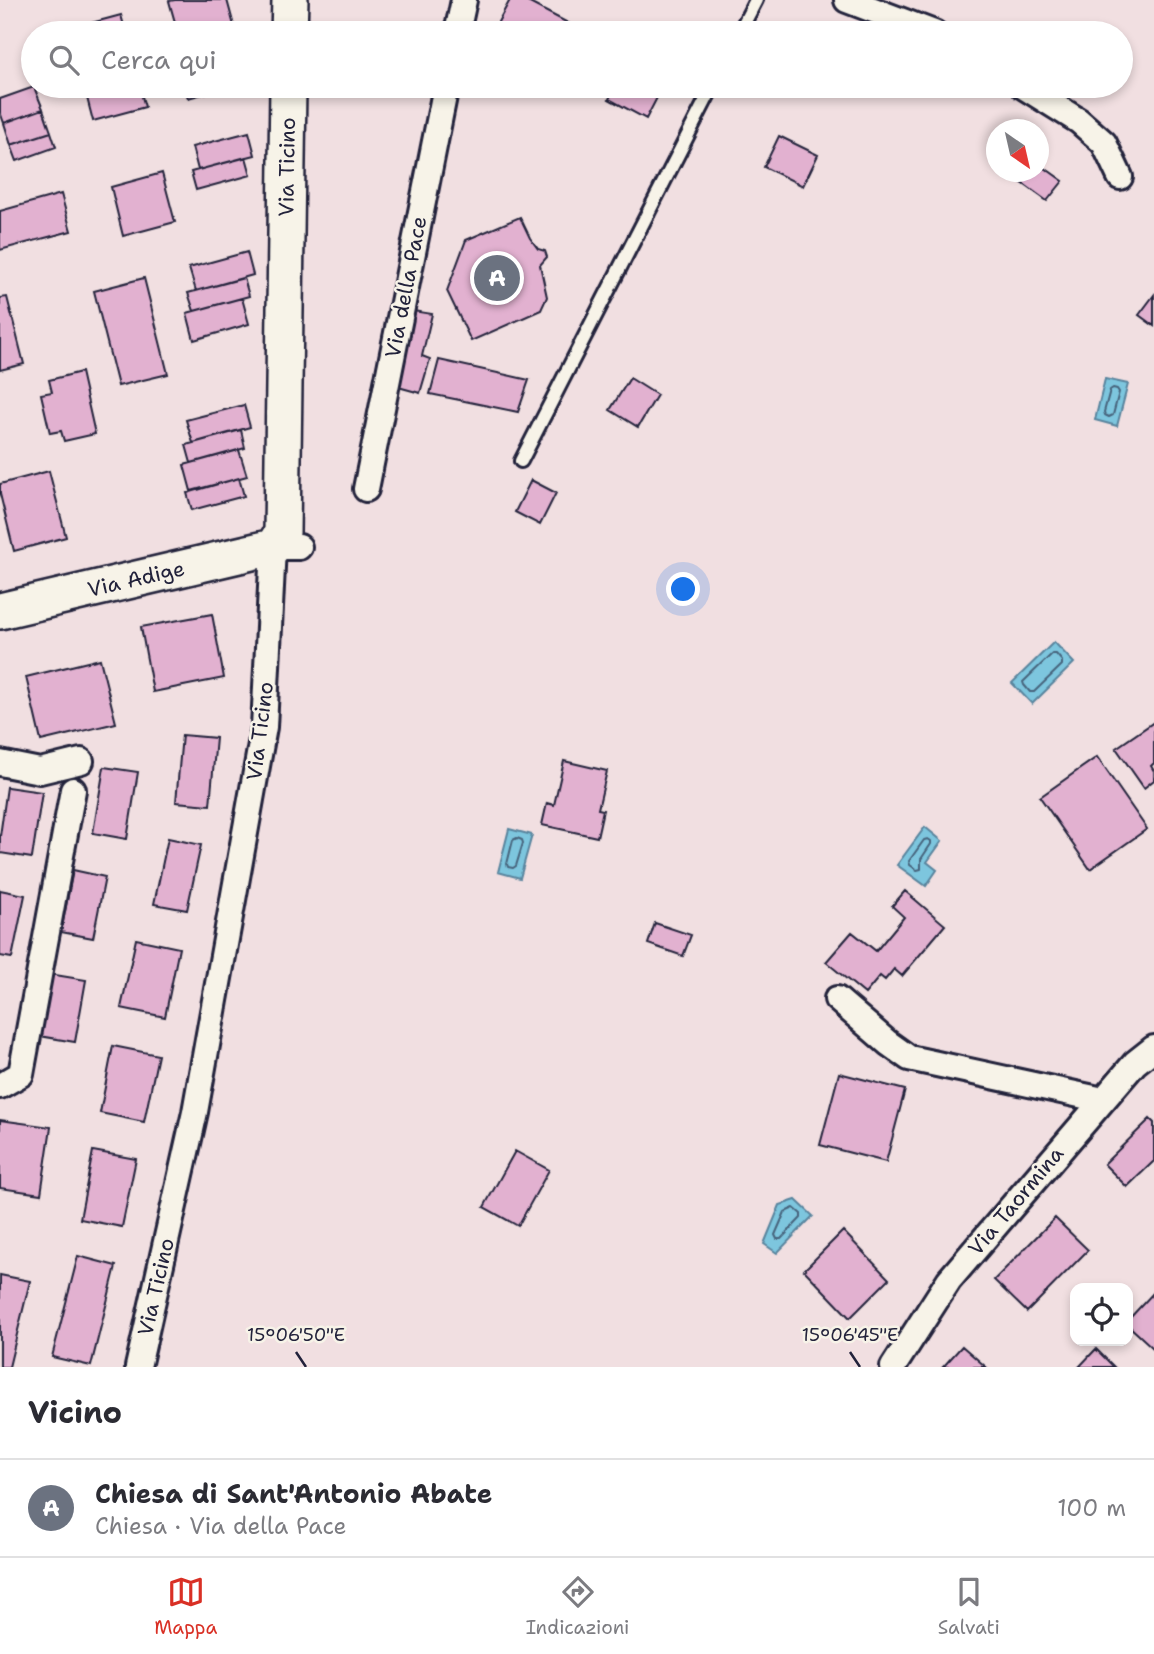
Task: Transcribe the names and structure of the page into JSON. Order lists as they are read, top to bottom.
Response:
{
  "streets": {
    "main road": ["Via Ticino", "Via Adige"],
    "street": ["Via della Pace", "Via Taormina"]
  },
  "crossings": [
    ["Via Ticino", "Via Adige"]
  ],
  "north": "bottom right",
  "page": {
    "search": "Cerca qui",
    "pins": "A",
    "heading": "Vicino",
    "list": [
      {
        "mark": "A",
        "name": "Chiesa di Sant'Antonio Abate",
        "note": "Chiesa · Via della Pace",
        "value": "100 m"
      }
    ],
    "nav": ["Mappa", "Indicazioni", "Salvati"]
  },
  "coordinates": ["15°06'50\"E", "15°06'45\"E"]
}
